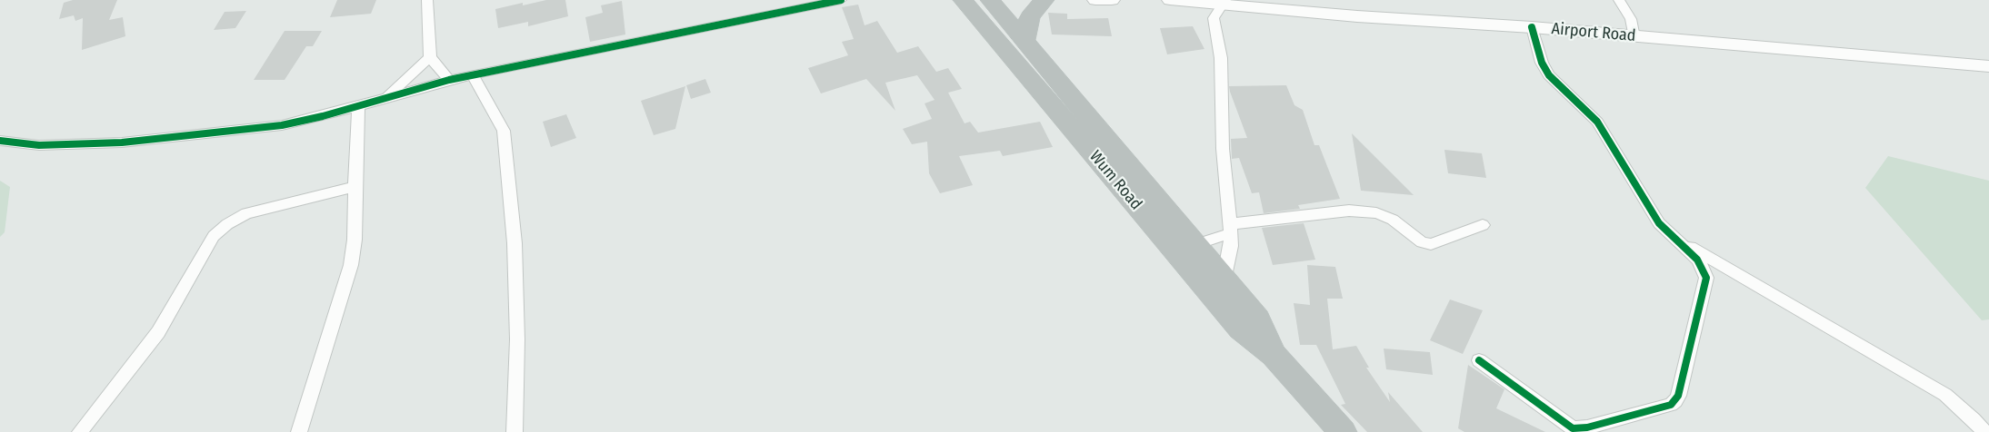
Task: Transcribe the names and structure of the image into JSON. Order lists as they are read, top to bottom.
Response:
{
  "streets": {
    "highway": ["Wum Road"],
    "main road": ["Airport Road"]
  }
}
